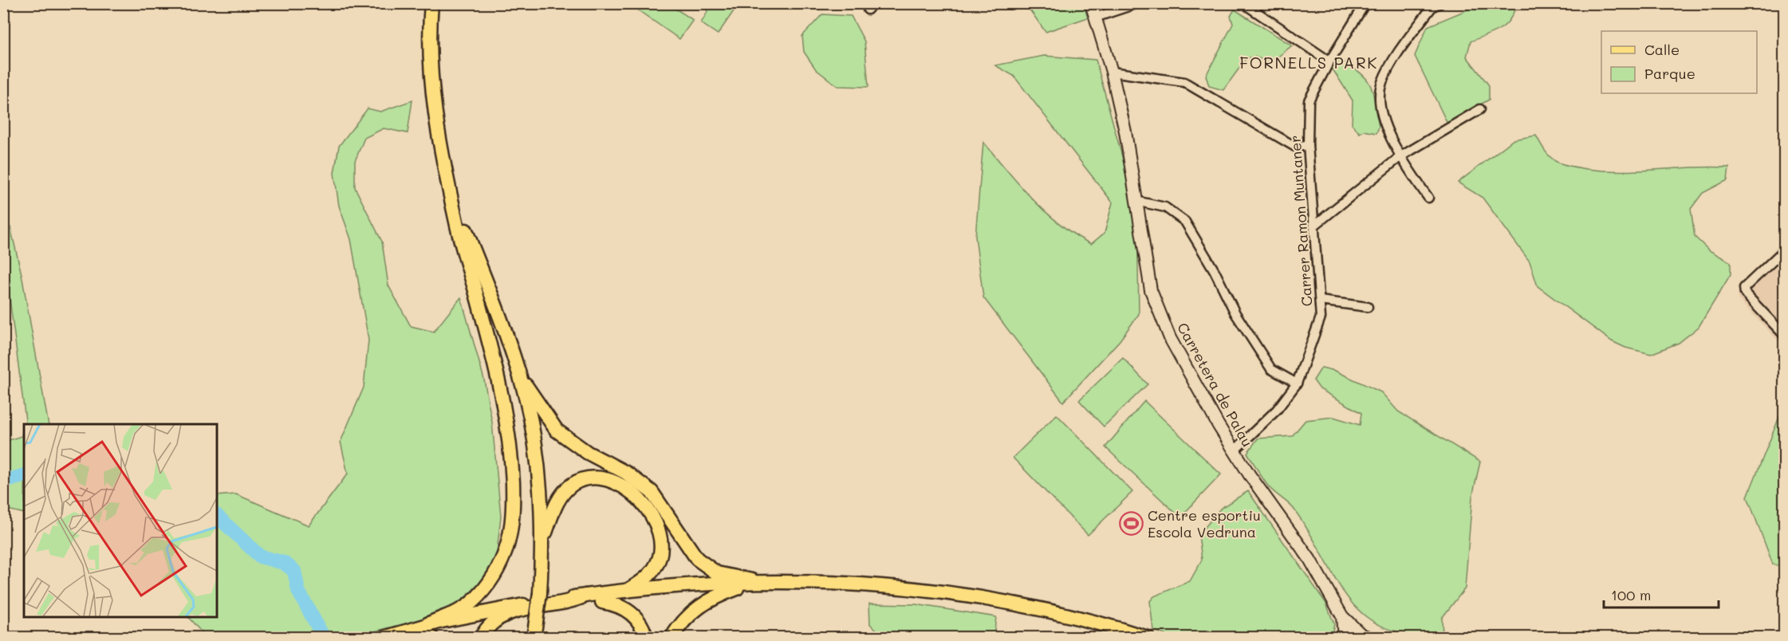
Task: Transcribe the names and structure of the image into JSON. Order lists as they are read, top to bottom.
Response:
{
  "streets": {
    "street": ["Carrer Ramon Muntaner", "Carretera de Palau"]
  },
  "crossings": [
    ["Carrer Ramon Muntaner", "Carretera de Palau"]
  ],
  "districts": ["FORNELLS PARK"],
  "places": {
    "sports": ["Centre esportiu Escola Vedruna"]
  },
  "legend": ["Calle", "Parque"],
  "scale_bar": "100 m"
}
